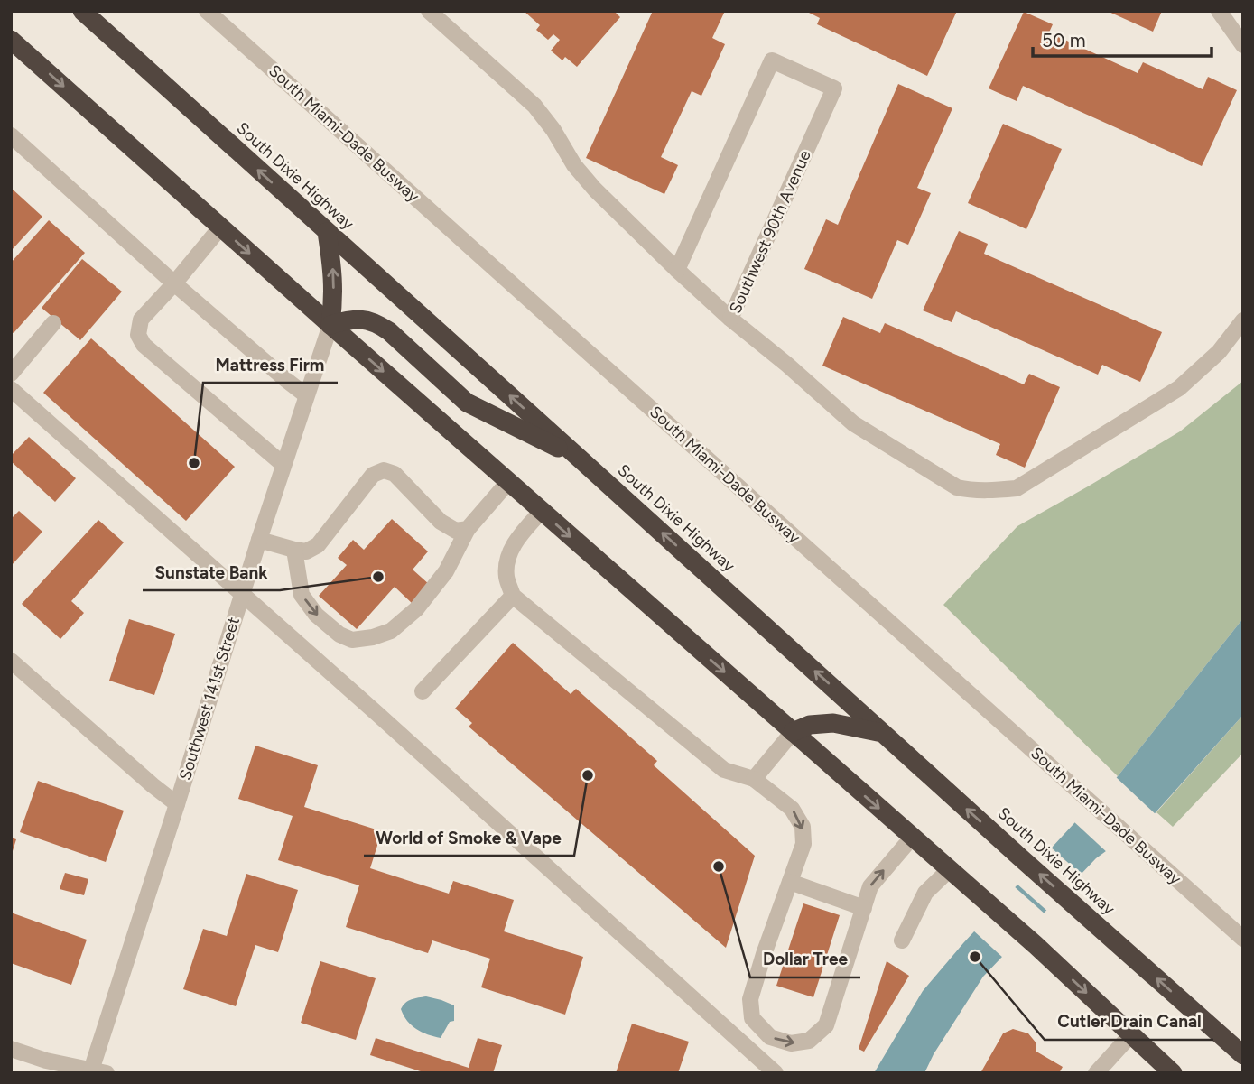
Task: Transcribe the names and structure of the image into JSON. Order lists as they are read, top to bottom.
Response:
{
  "streets": {
    "highway": ["South Dixie Highway"],
    "street": ["South Miami-Dade Busway", "Southwest 90th Avenue", "Southwest 141st Street"]
  },
  "places": [
    "Mattress Firm",
    "Sunstate Bank",
    "World of Smoke & Vape",
    "Dollar Tree",
    "Cutler Drain Canal"
  ],
  "scale_bar": "50 m"
}
